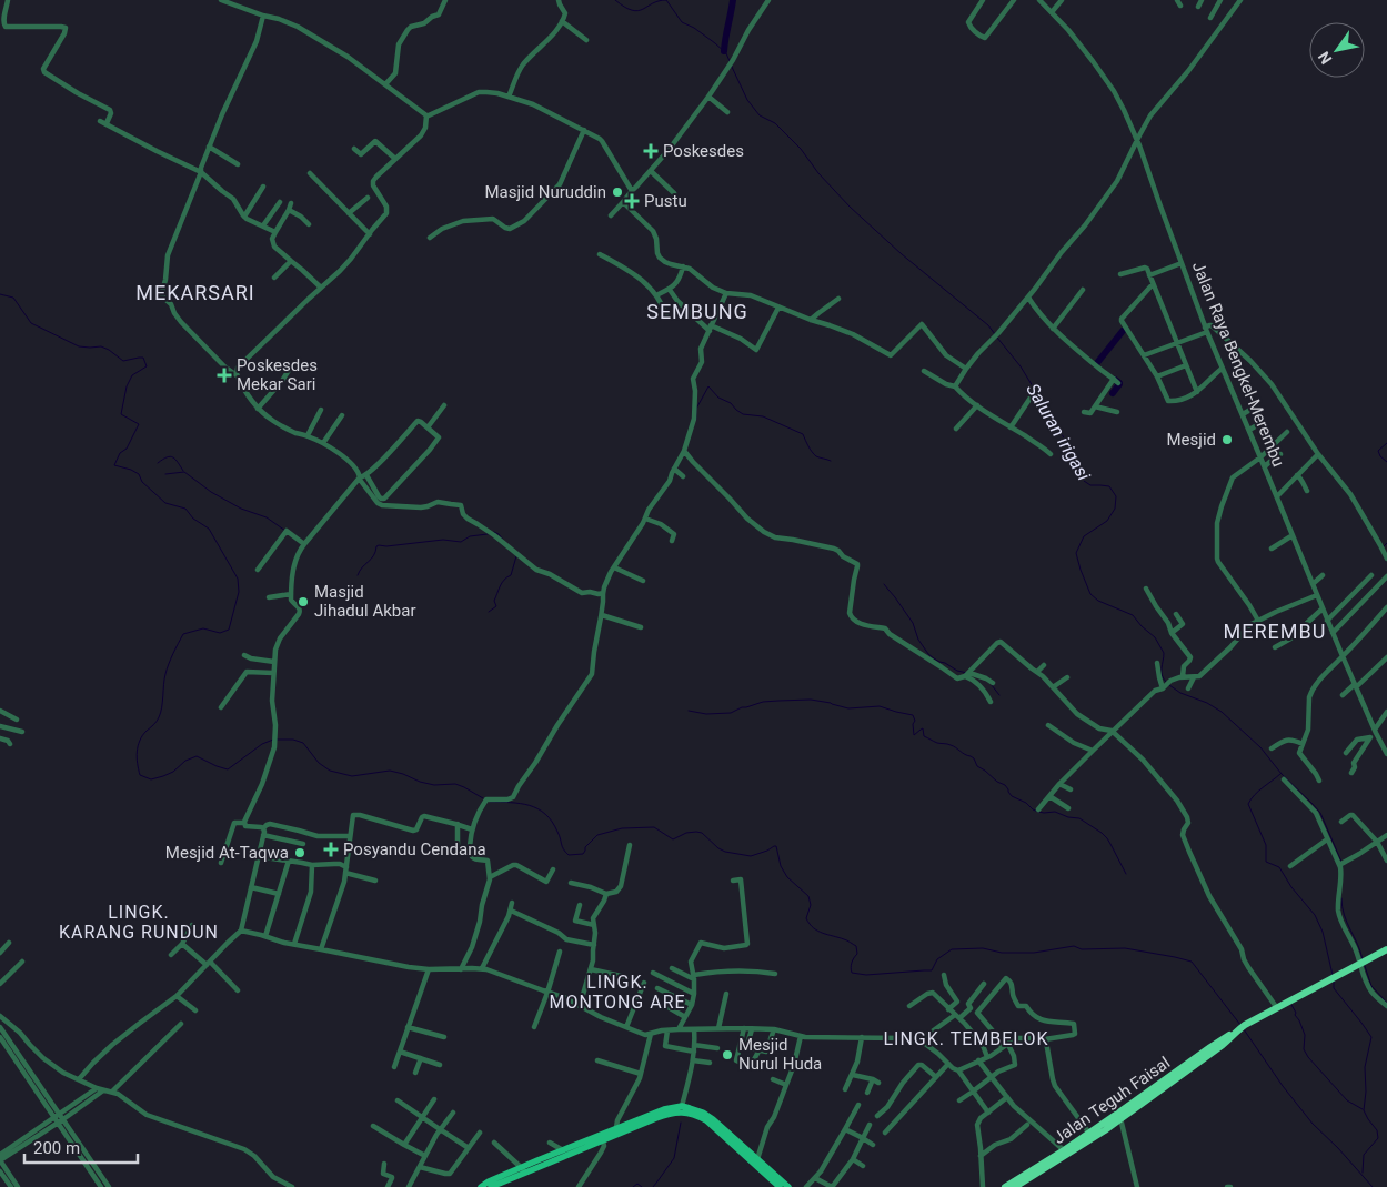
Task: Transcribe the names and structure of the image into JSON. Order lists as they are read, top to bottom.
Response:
{
  "streets": {
    "highway": ["Jalan Teguh Faisal"],
    "street": ["Jalan Raya Bengkel-Merembu"]
  },
  "districts": [
    "MEKARSARI",
    "SEMBUNG",
    "MEREMBU",
    "LINGK. KARANG RUNDUN",
    "LINGK. MONTONG ARE",
    "LINGK. TEMBELOK"
  ],
  "water": ["Saluran irigasi"],
  "places": {
    "health": [
      "Poskesdes",
      "Pustu",
      "Poskesdes Mekar Sari",
      "Posyandu Cendana"
    ],
    "other": [
      "Masjid Nuruddin",
      "Mesjid",
      "Masjid Jihadul Akbar",
      "Mesjid At-Taqwa",
      "Mesjid Nurul Huda"
    ]
  },
  "scale_bar": "200 m",
  "north": "bottom left"
}
